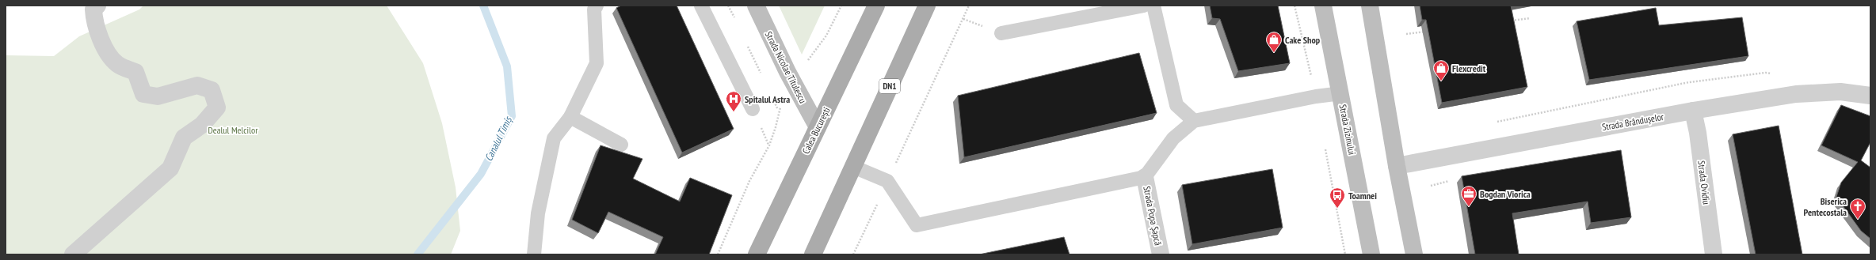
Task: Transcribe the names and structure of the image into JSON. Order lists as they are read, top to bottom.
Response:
{
  "streets": {
    "main road": [
      "Strada Nicolae Titulescu",
      "DN1",
      "Strada Zizinului",
      "Calea București"
    ],
    "street": ["Strada Brândușelor", "Strada Ovidiu", "Strada Popa Șapcă"]
  },
  "crossings": [
    ["Strada Nicolae Titulescu", "Calea București"],
    ["Strada Brândușelor", "Strada Ovidiu"]
  ],
  "water": ["Canalul Timiș"],
  "parks": ["Dealul Melcilor"],
  "places": {
    "shop": ["Cake Shop", "Flexcredit"],
    "hospital": ["Spitalul Astra"],
    "office": ["Bogdan Viorica"],
    "bus stop": ["Toamnei"],
    "church": ["Biserica Pentecostala"]
  }
}
